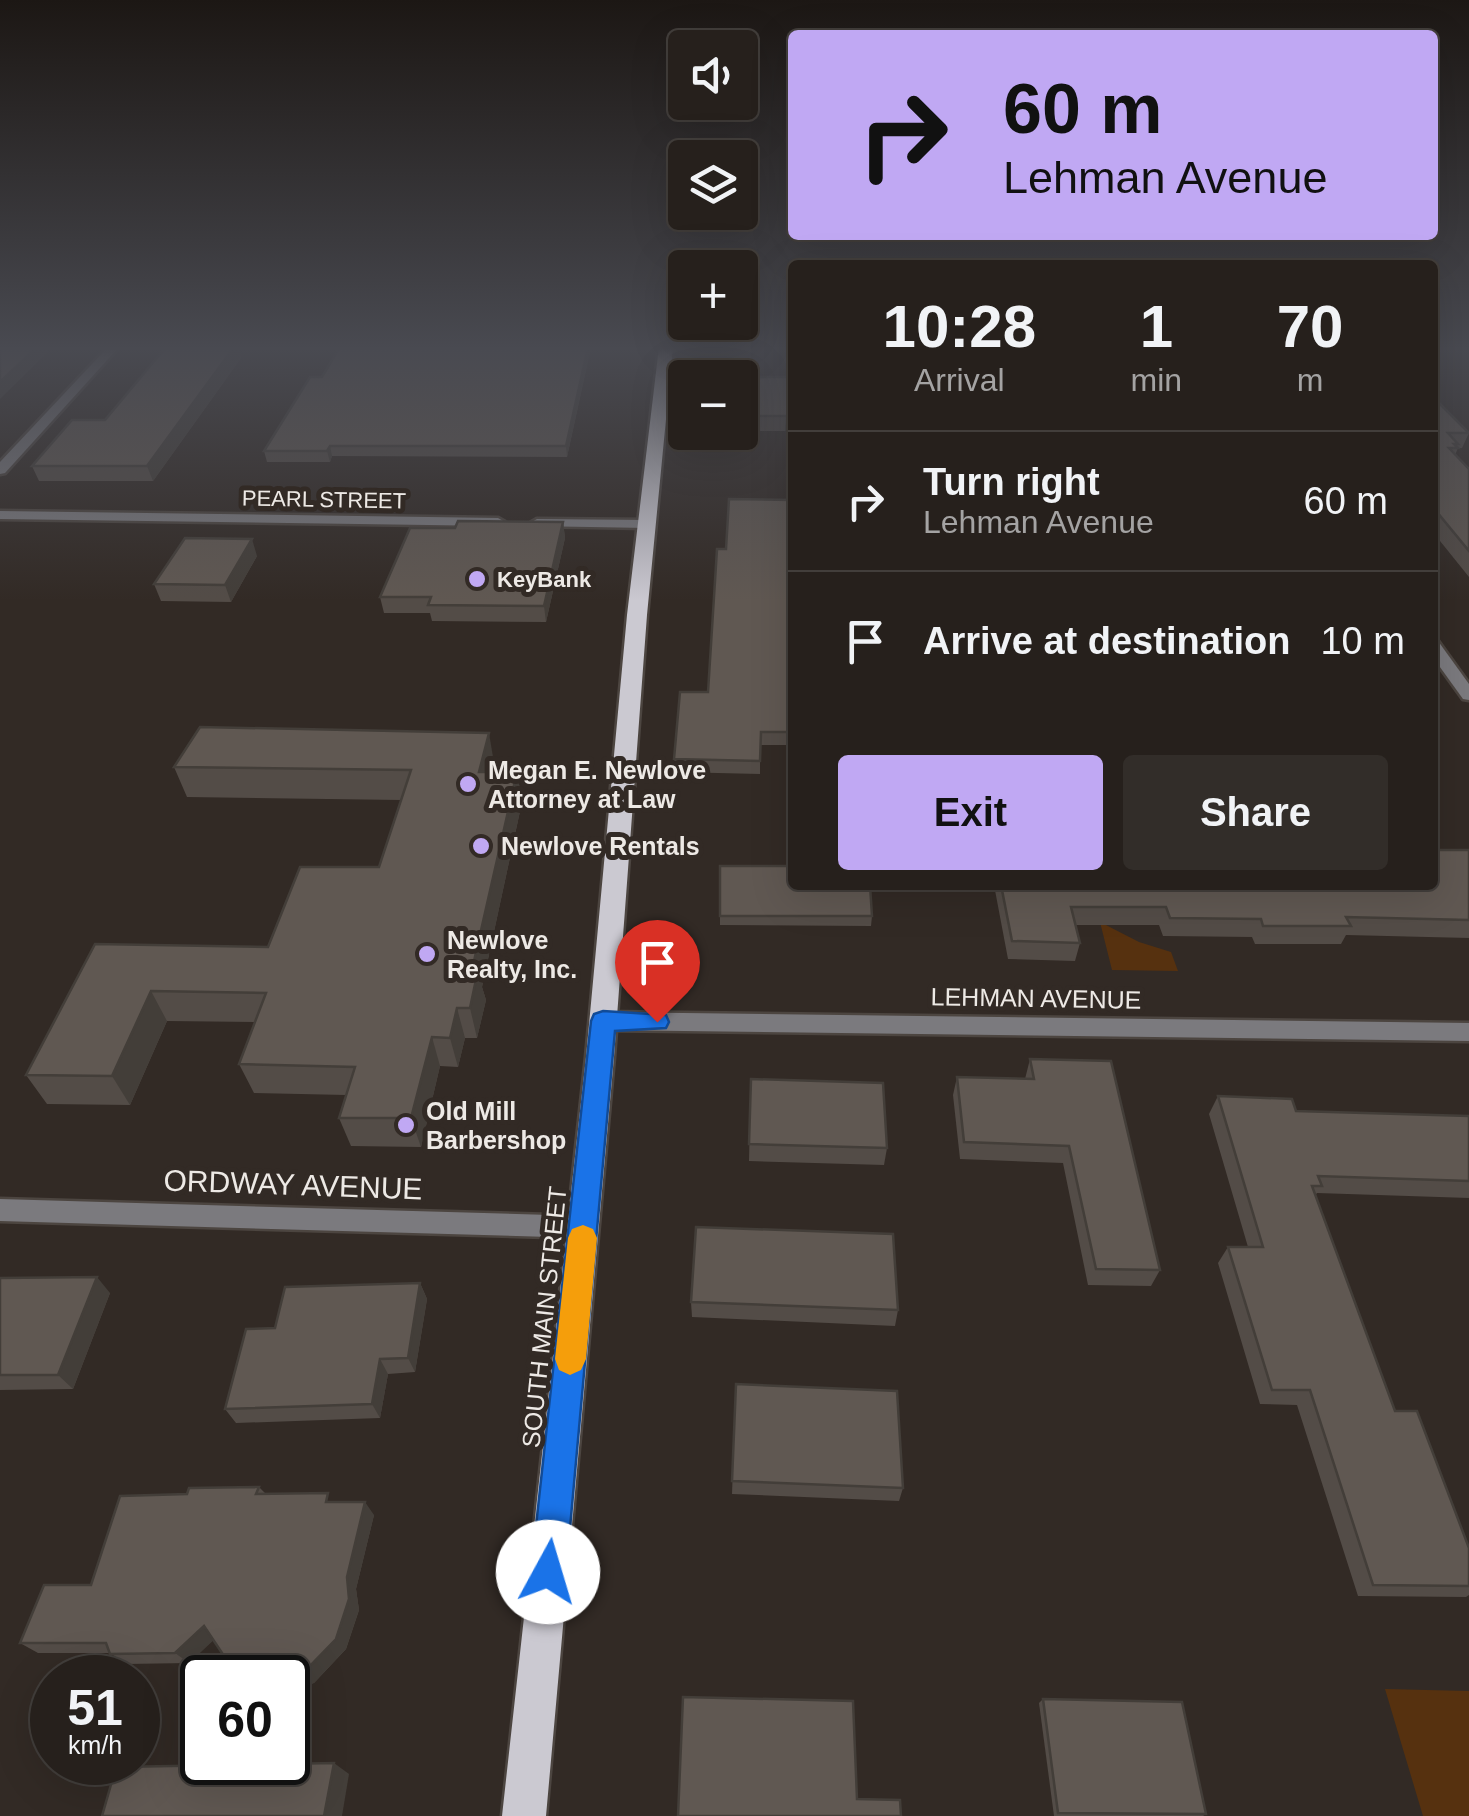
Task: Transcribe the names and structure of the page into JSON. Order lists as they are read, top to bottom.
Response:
{
  "streets": {
    "main road": ["SOUTH MAIN STREET"],
    "street": ["PEARL STREET", "LEHMAN AVENUE", "ORDWAY AVENUE"]
  },
  "crossings": [
    ["PEARL STREET", "SOUTH MAIN STREET"],
    ["LEHMAN AVENUE", "SOUTH MAIN STREET"],
    ["ORDWAY AVENUE", "SOUTH MAIN STREET"]
  ],
  "places": [
    "KeyBank",
    "Megan E. Newlove Attorney at Law",
    "Newlove Rentals",
    "Newlove Realty, Inc.",
    "Old Mill Barbershop"
  ],
  "page": {
    "map_buttons": ["+", "−"],
    "turn": ["60 m", "Lehman Avenue"],
    "eta": [
      "10:28",
      "Arrival",
      "1",
      "min",
      "70",
      "m"
    ],
    "list": [
      {
        "name": "Turn right",
        "note": "Lehman Avenue",
        "value": "60 m"
      },
      {
        "name": "Arrive at destination",
        "value": "10 m"
      }
    ],
    "buttons": ["Exit", "Share"],
    "speed": "51 km/h",
    "limit": "60"
  }
}
